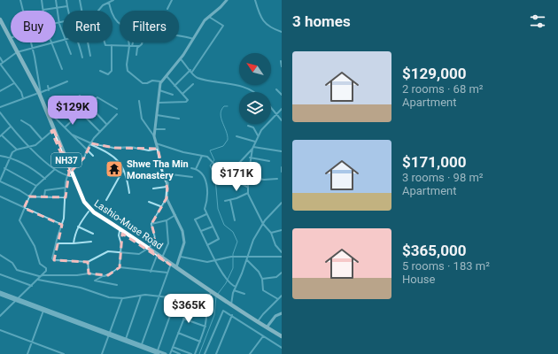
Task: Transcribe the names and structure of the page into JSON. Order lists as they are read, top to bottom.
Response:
{
  "streets": {
    "highway": ["NH37", "Lashio-Muse Road"]
  },
  "crossings": [
    ["NH37", "Lashio-Muse Road"]
  ],
  "places": {
    "temple": ["Shwe Tha Min Monastery"]
  },
  "north": "top left",
  "page": {
    "heading": "3 homes",
    "chip": ["Buy", "Rent", "Filters"],
    "list": [
      {
        "name": "$129,000",
        "note": "2 rooms · 68 m² · Apartment"
      },
      {
        "name": "$171,000",
        "note": "3 rooms · 98 m² · Apartment"
      },
      {
        "name": "$365,000",
        "note": "5 rooms · 183 m² · House"
      }
    ],
    "price": ["$129K", "$171K", "$365K"]
  }
}
